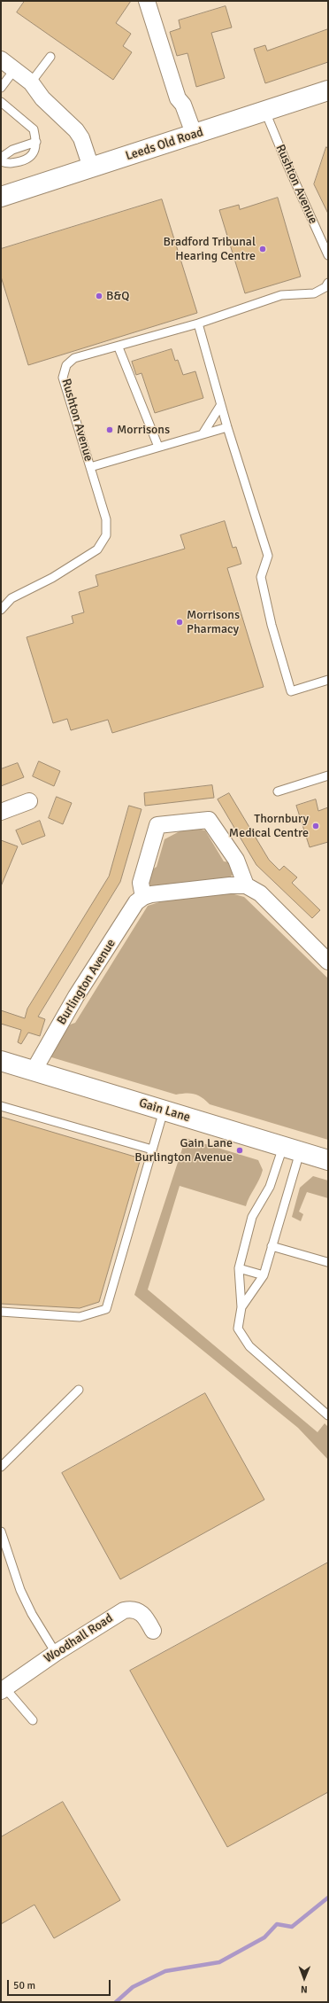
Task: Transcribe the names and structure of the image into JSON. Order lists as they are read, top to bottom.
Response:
{
  "streets": {
    "main road": ["Leeds Old Road", "Gain Lane"],
    "street": ["Burlington Avenue", "Woodhall Road"],
    "lane": ["Rushton Avenue"]
  },
  "crossings": [
    ["Leeds Old Road", "Rushton Avenue"],
    ["Burlington Avenue", "Gain Lane"]
  ],
  "places": [
    "Bradford Tribunal Hearing Centre",
    "B&Q",
    "Morrisons",
    "Morrisons Pharmacy",
    "Thornbury Medical Centre",
    "Gain Lane Burlington Avenue"
  ],
  "scale_bar": "50 m",
  "north": "bottom"
}
